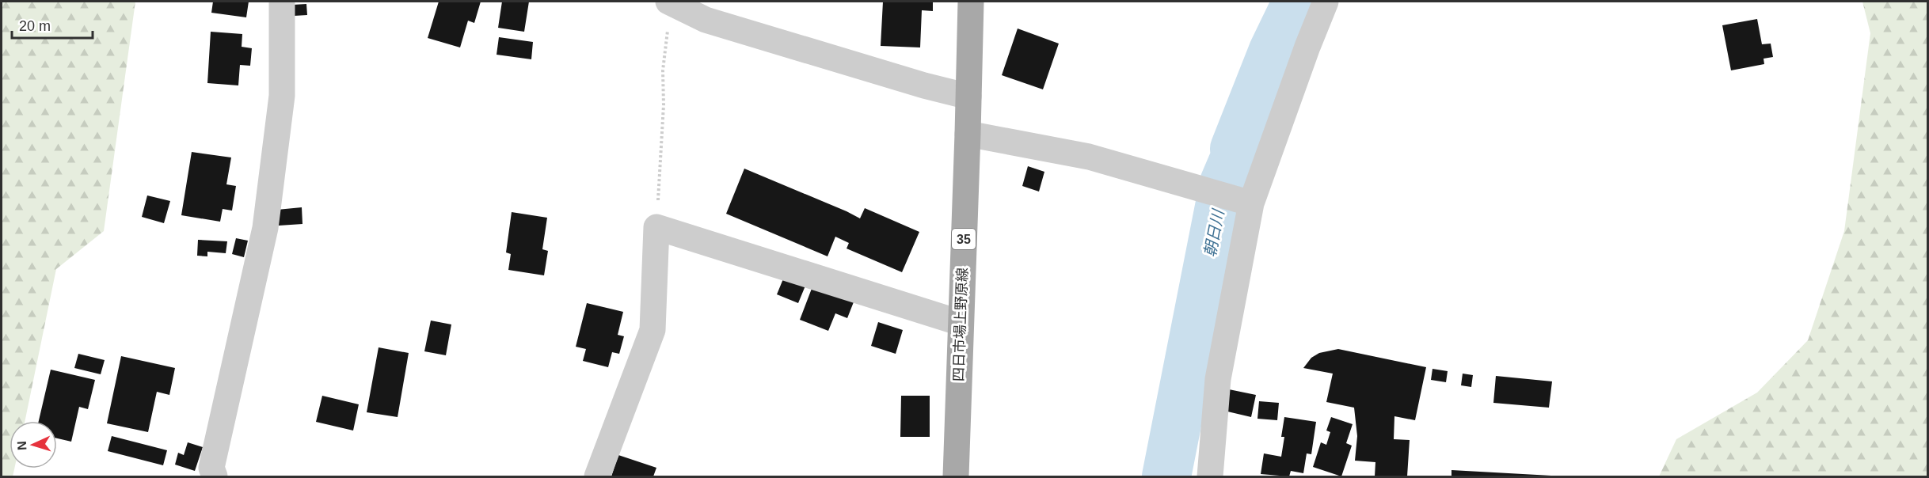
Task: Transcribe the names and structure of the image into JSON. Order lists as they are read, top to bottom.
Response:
{
  "streets": {
    "main road": ["35", "四日市場上野原線"]
  },
  "water": ["朝日川"],
  "scale_bar": "20 m",
  "north": "left"
}
